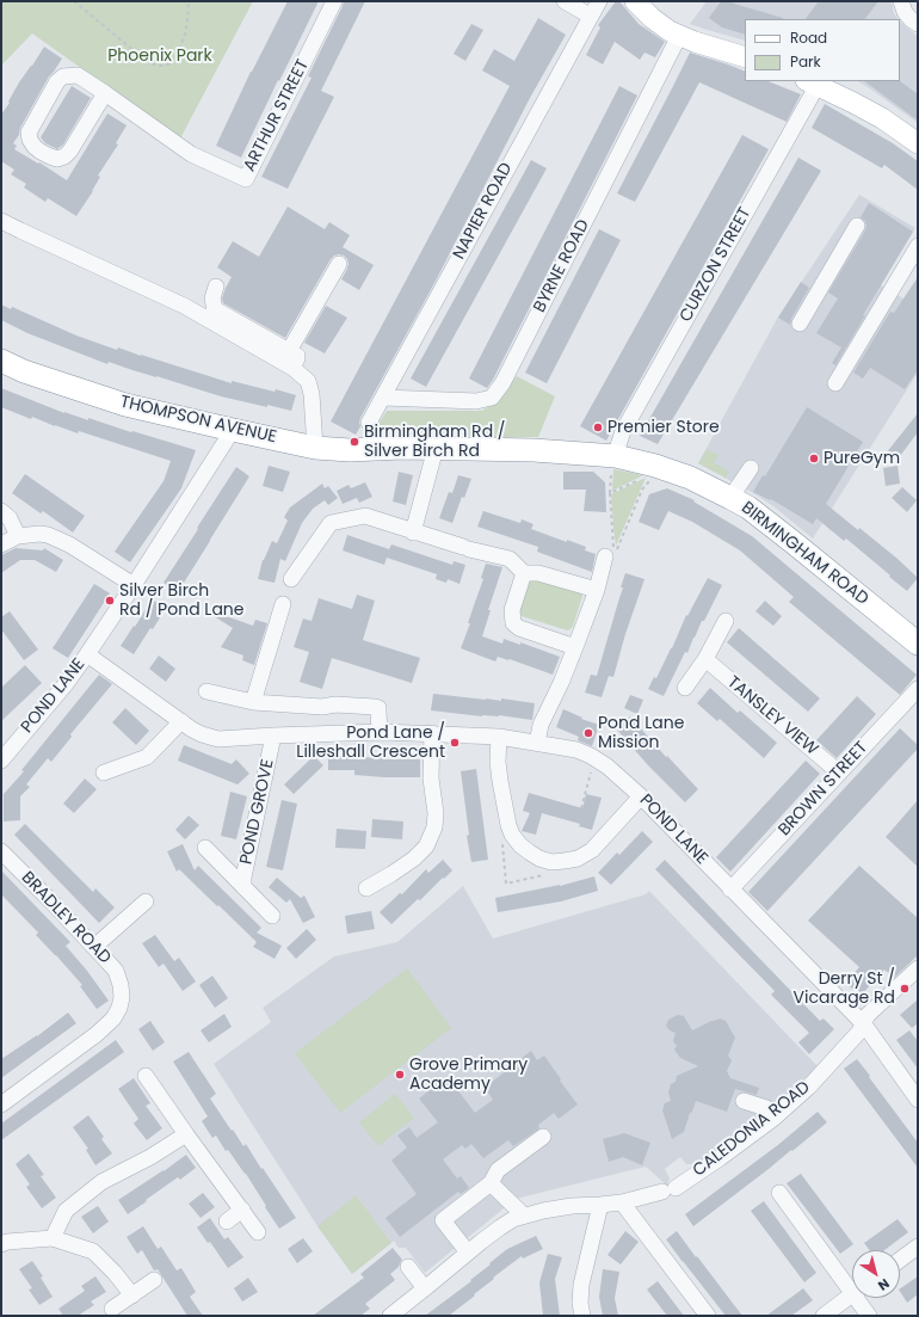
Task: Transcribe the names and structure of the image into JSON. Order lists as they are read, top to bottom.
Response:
{
  "streets": {
    "highway": ["THOMPSON AVENUE", "BIRMINGHAM ROAD"],
    "street": [
      "ARTHUR STREET",
      "NAPIER ROAD",
      "CURZON STREET",
      "BYRNE ROAD",
      "POND LANE",
      "TANSLEY VIEW",
      "BROWN STREET",
      "POND GROVE",
      "BRADLEY ROAD",
      "CALEDONIA ROAD"
    ]
  },
  "crossings": [
    ["NAPIER ROAD", "BYRNE ROAD"],
    ["THOMPSON AVENUE", "BIRMINGHAM ROAD"],
    ["POND LANE", "BROWN STREET"],
    ["POND LANE", "POND GROVE"],
    ["POND LANE", "CALEDONIA ROAD"],
    ["TANSLEY VIEW", "BROWN STREET"]
  ],
  "parks": ["Phoenix Park"],
  "places": [
    "Premier Store",
    "Birmingham Rd / Silver Birch Rd",
    "PureGym",
    "Silver Birch Rd / Pond Lane",
    "Pond Lane Mission",
    "Pond Lane / Lilleshall Crescent",
    "Derry St / Vicarage Rd",
    "Grove Primary Academy"
  ],
  "legend": ["Road", "Park"],
  "north": "bottom right"
}
